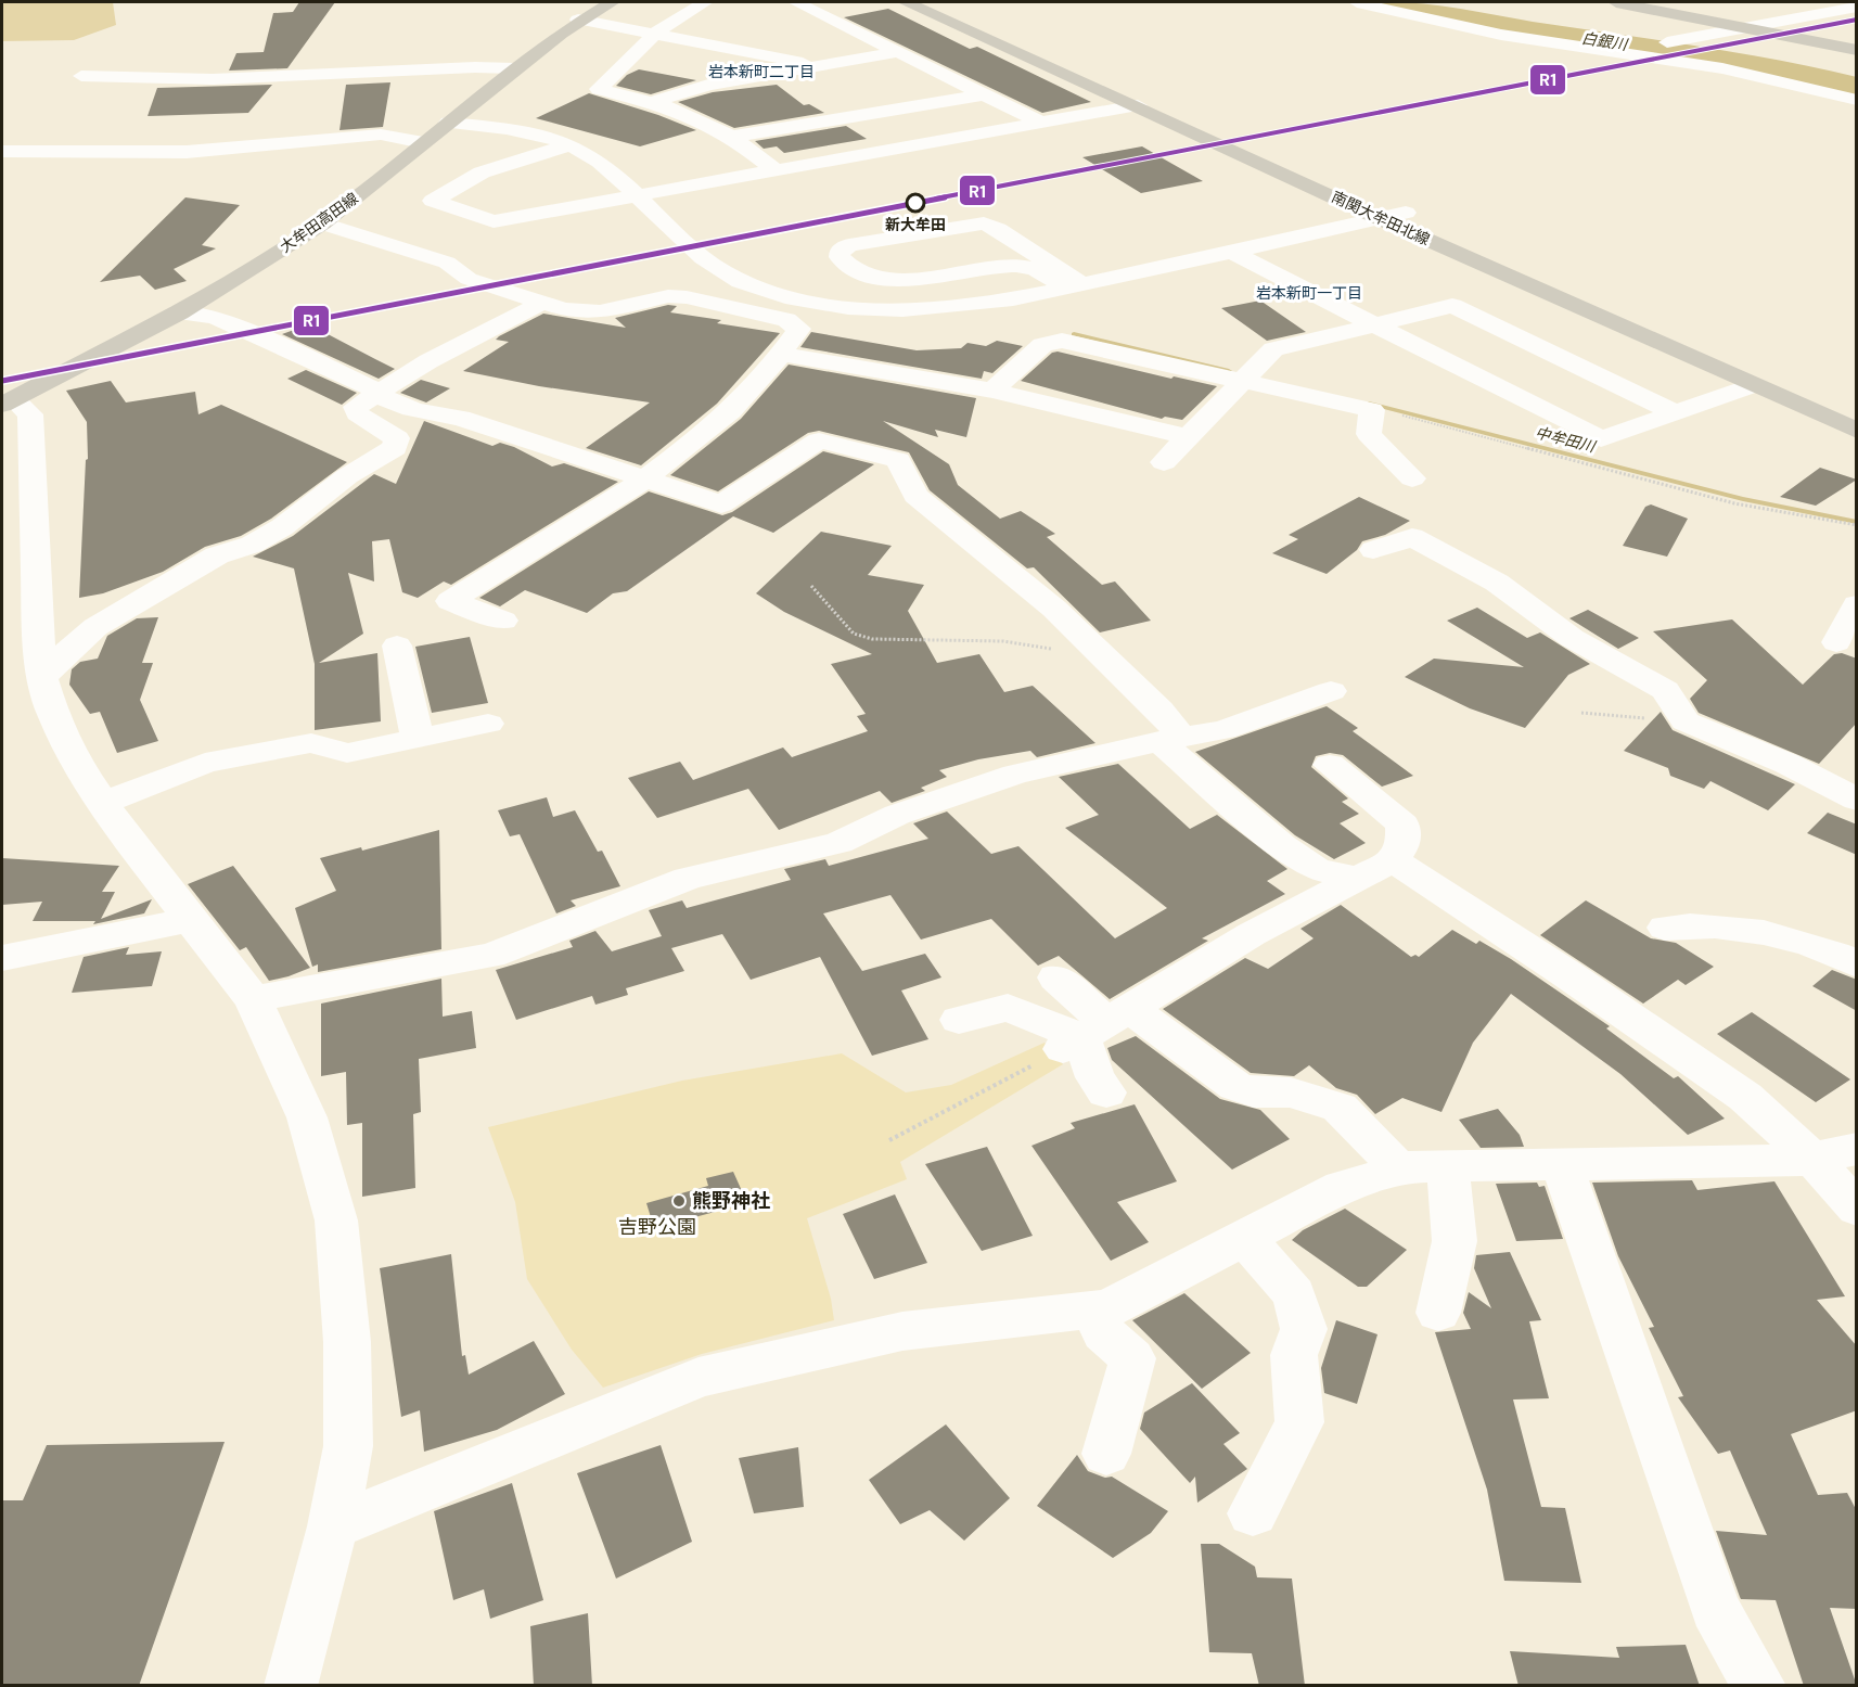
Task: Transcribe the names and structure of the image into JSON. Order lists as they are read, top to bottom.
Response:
{
  "streets": {
    "main road": ["南関大牟田北線", "大牟田高田線"]
  },
  "districts": ["岩本新町二丁目", "岩本新町一丁目"],
  "water": ["白銀川", "中牟田川"],
  "parks": ["吉野公園"],
  "places": ["新大牟田", "熊野神社"],
  "lines": ["transit line R1"]
}
